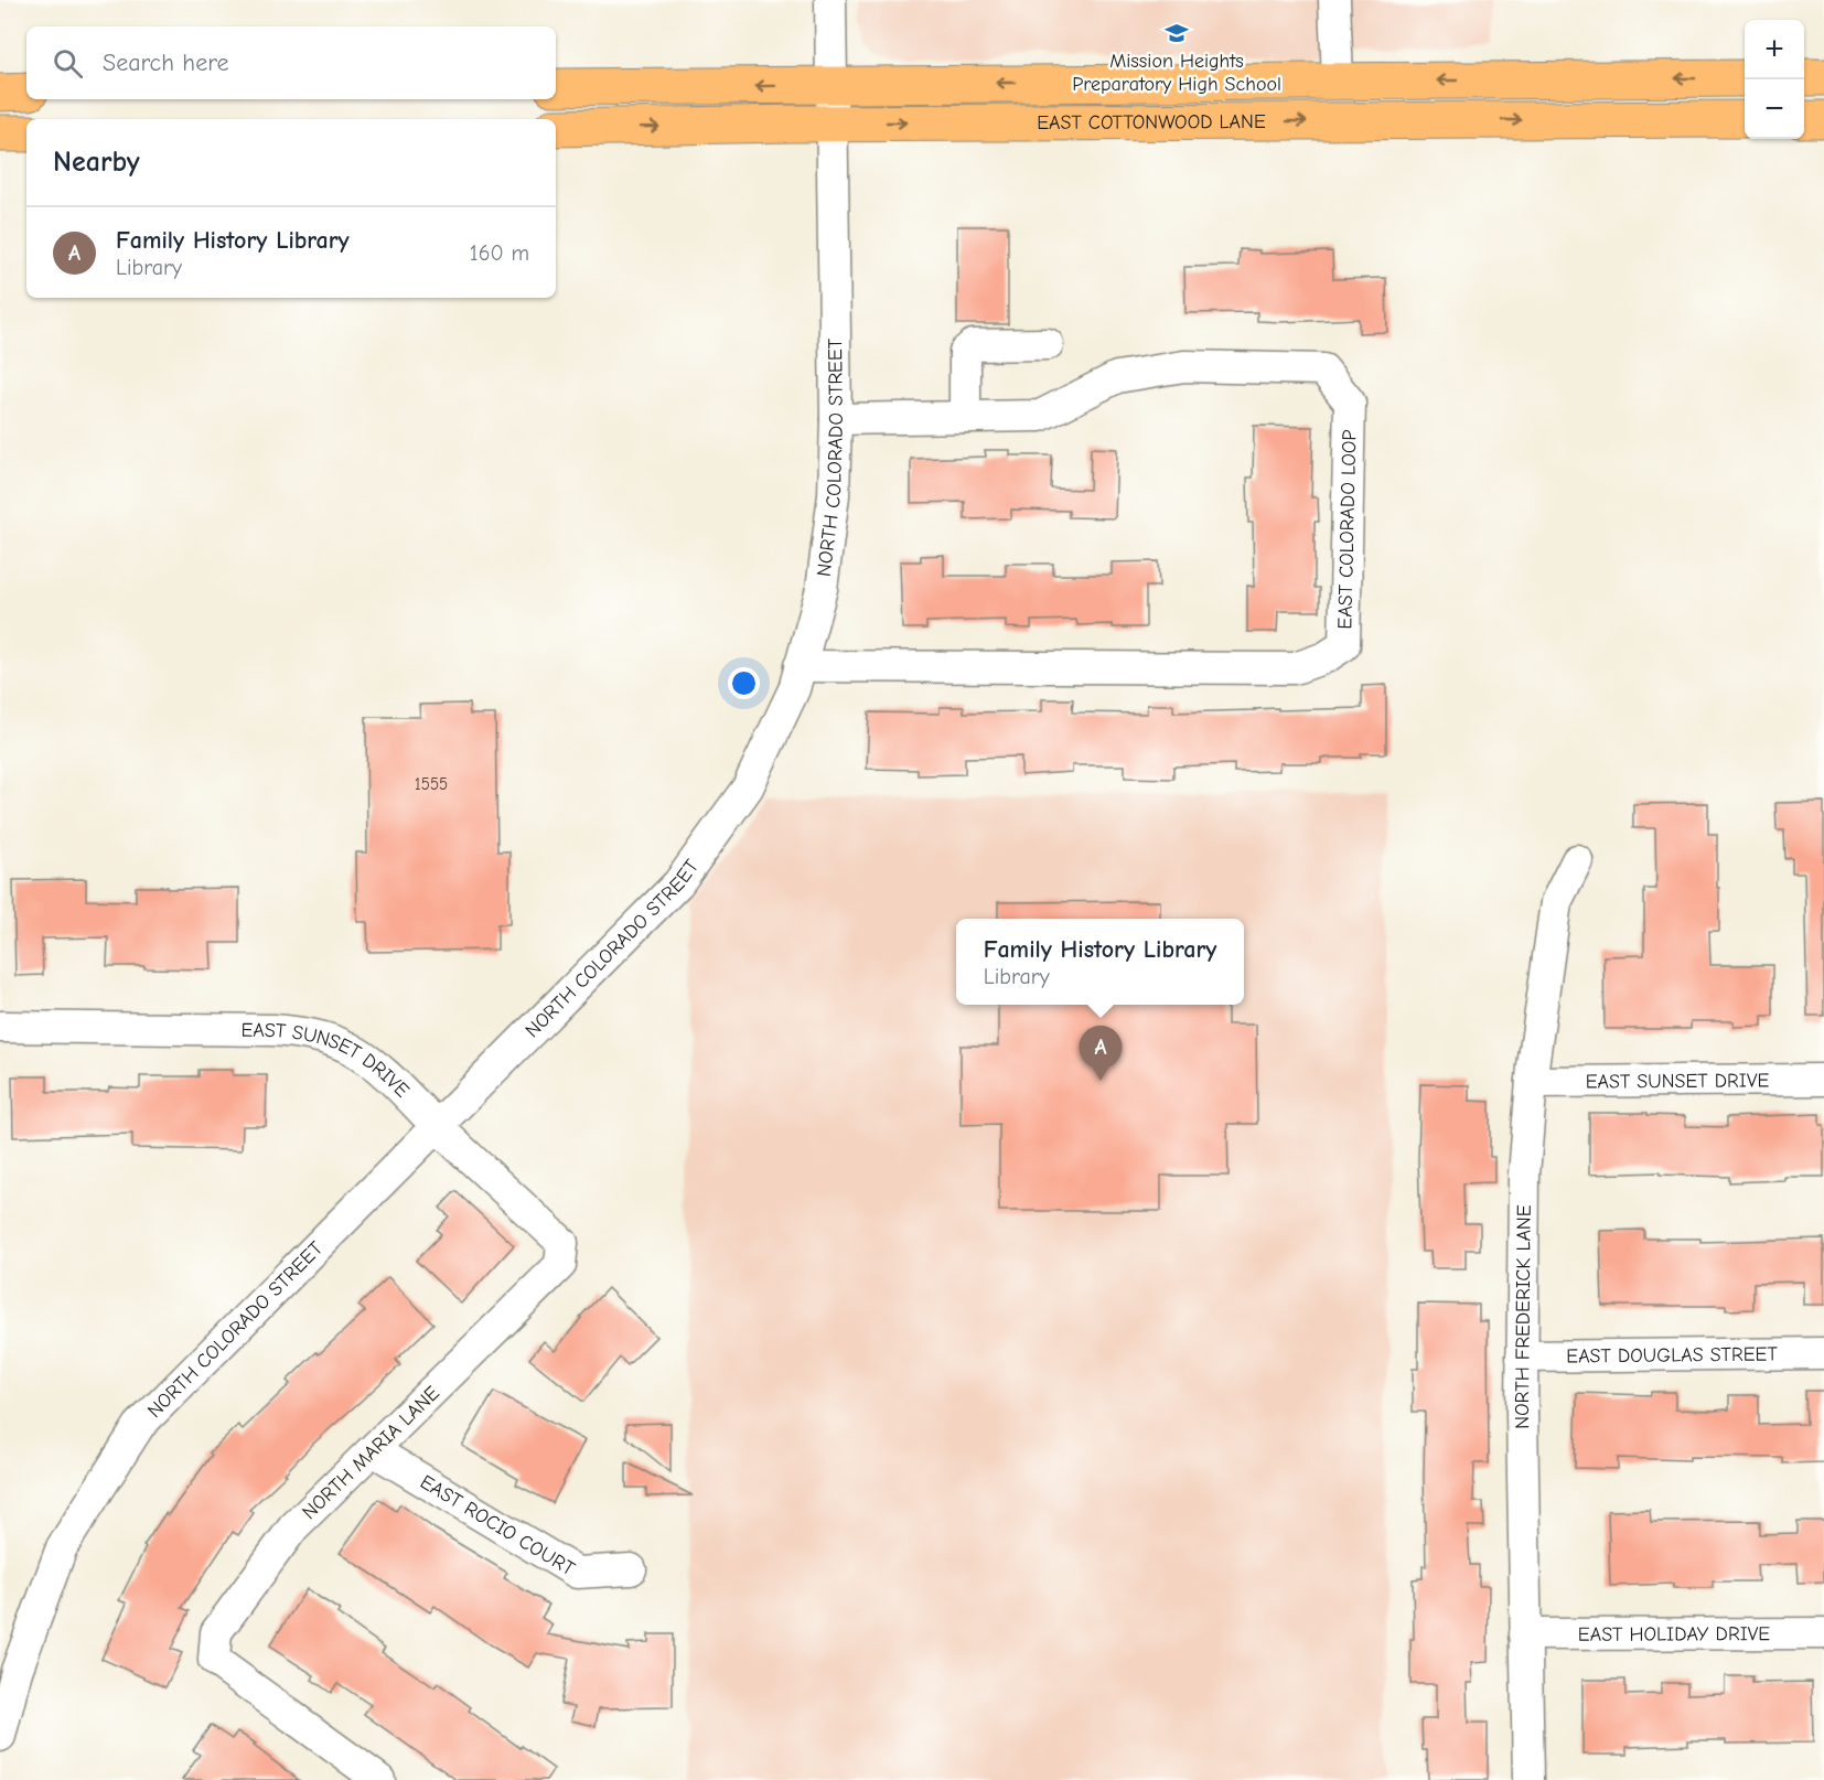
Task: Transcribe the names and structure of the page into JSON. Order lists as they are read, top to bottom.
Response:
{
  "streets": {
    "main road": ["EAST COTTONWOOD LANE"],
    "street": [
      "NORTH COLORADO STREET",
      "EAST COLORADO LOOP",
      "EAST SUNSET DRIVE",
      "NORTH FREDERICK LANE",
      "EAST DOUGLAS STREET",
      "NORTH MARIA LANE",
      "EAST ROCIO COURT",
      "EAST HOLIDAY DRIVE"
    ]
  },
  "crossings": [
    ["EAST COTTONWOOD LANE", "NORTH COLORADO STREET"],
    ["NORTH COLORADO STREET", "EAST COLORADO LOOP"],
    ["NORTH COLORADO STREET", "EAST SUNSET DRIVE"],
    ["EAST SUNSET DRIVE", "NORTH FREDERICK LANE"],
    ["EAST SUNSET DRIVE", "NORTH MARIA LANE"],
    ["NORTH FREDERICK LANE", "EAST DOUGLAS STREET"],
    ["NORTH FREDERICK LANE", "EAST HOLIDAY DRIVE"],
    ["NORTH MARIA LANE", "EAST ROCIO COURT"]
  ],
  "places": {
    "school or university": ["Mission Heights Preparatory High School"]
  },
  "house_numbers": ["1555"],
  "page": {
    "map_buttons": ["+", "−"],
    "search": "Search here",
    "heading": "Nearby",
    "list": [
      {
        "mark": "A",
        "name": "Family History Library",
        "note": "Library",
        "value": "160 m"
      }
    ],
    "popup": ["Family History Library", "Library"],
    "pins": "A"
  }
}
